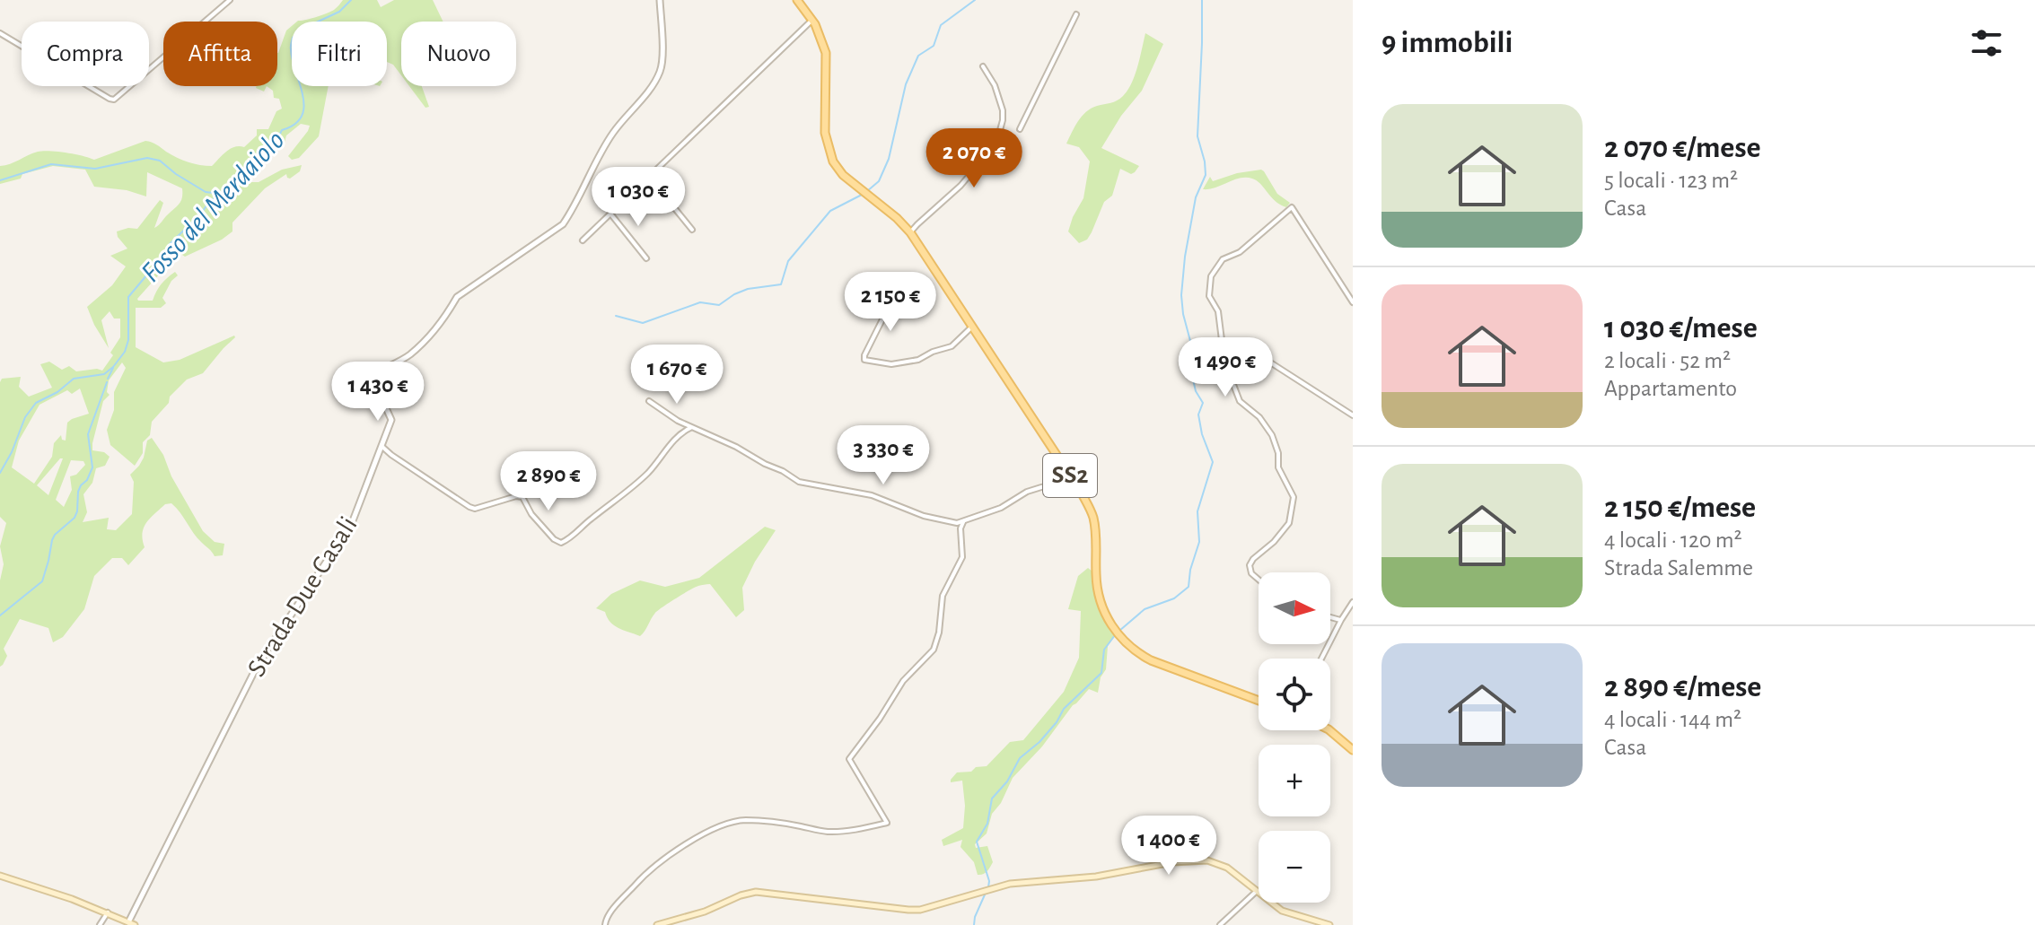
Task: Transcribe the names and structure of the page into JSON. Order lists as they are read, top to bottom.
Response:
{
  "streets": {
    "main road": ["SS2"],
    "street": ["Strada Due Casali"]
  },
  "water": ["Fosso del Merdaiolo"],
  "north": "right",
  "page": {
    "heading": "9 immobili",
    "chip": [
      "Compra",
      "Affitta",
      "Filtri",
      "Nuovo"
    ],
    "list": [
      {
        "name": "2 070 €/mese",
        "note": "5 locali · 123 m² · Casa"
      },
      {
        "name": "1 030 €/mese",
        "note": "2 locali · 52 m² · Appartamento"
      },
      {
        "name": "2 150 €/mese",
        "note": "4 locali · 120 m² · Strada Salemme"
      },
      {
        "name": "2 890 €/mese",
        "note": "4 locali · 144 m² · Casa"
      }
    ],
    "price": [
      "2 070 €",
      "1 030 €",
      "2 150 €",
      "1 490 €",
      "1 670 €",
      "1 430 €",
      "3 330 €",
      "2 890 €",
      "1 400 €"
    ],
    "map_buttons": ["+", "−"]
  }
}
